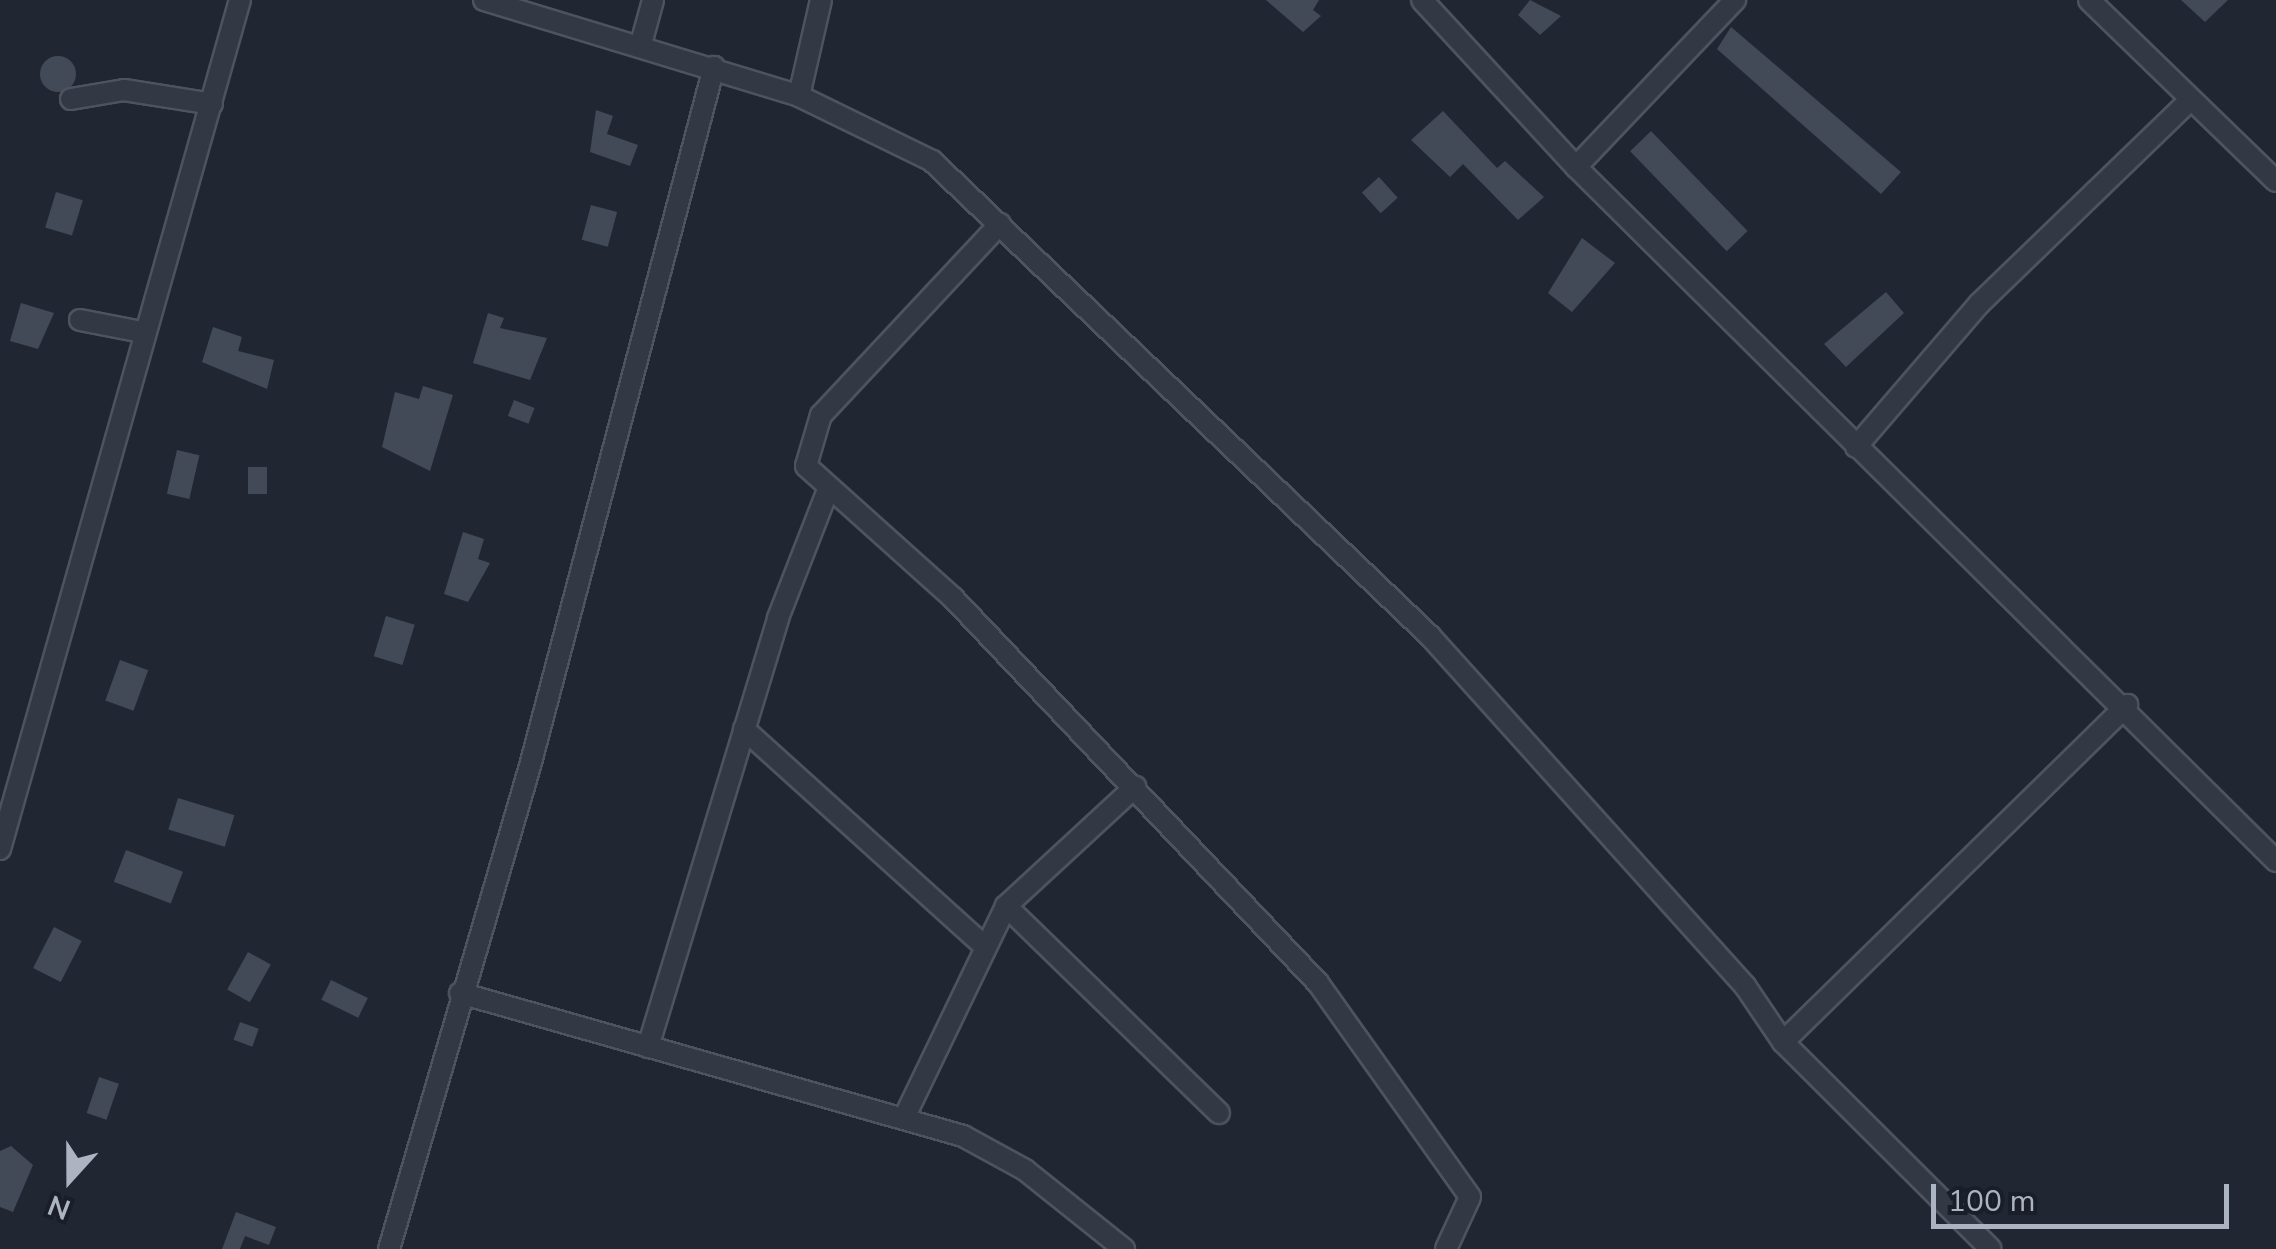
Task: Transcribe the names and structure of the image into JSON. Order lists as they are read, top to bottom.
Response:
{
  "scale_bar": "100 m",
  "north": "bottom"
}
